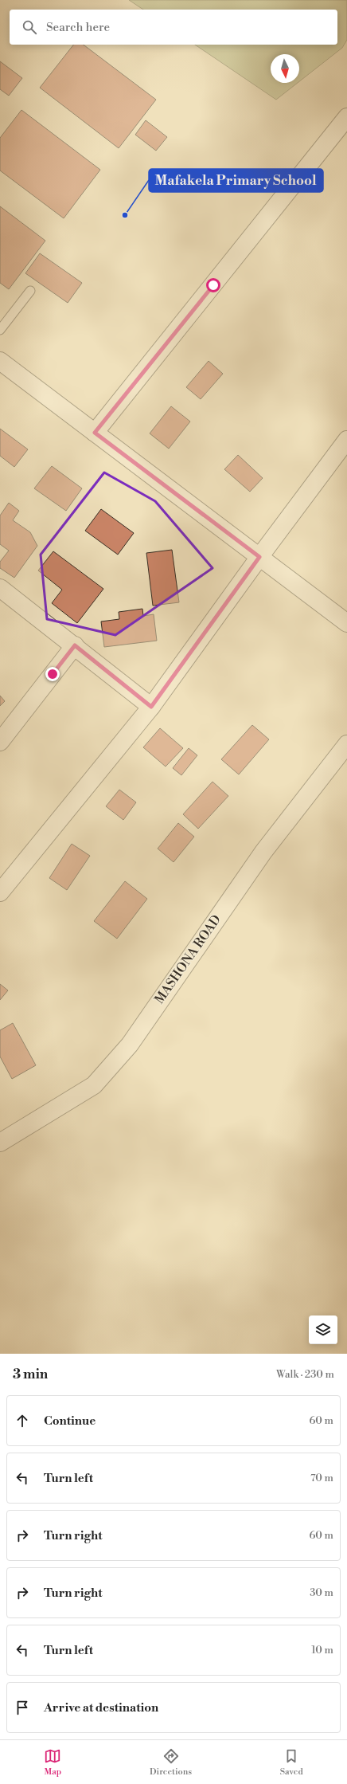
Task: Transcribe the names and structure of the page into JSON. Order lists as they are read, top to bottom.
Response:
{
  "streets": {
    "street": ["MASHONA ROAD"]
  },
  "places": ["Mafakela Primary School"],
  "north": "bottom",
  "page": {
    "search": "Search here",
    "heading": ["3 min", "Walk · 230 m"],
    "list": [
      ["Continue", "60 m"],
      ["Turn left", "70 m"],
      ["Turn right", "60 m"],
      ["Turn right", "30 m"],
      ["Turn left", "10 m"],
      "Arrive at destination"
    ],
    "nav": ["Map", "Directions", "Saved"]
  }
}
